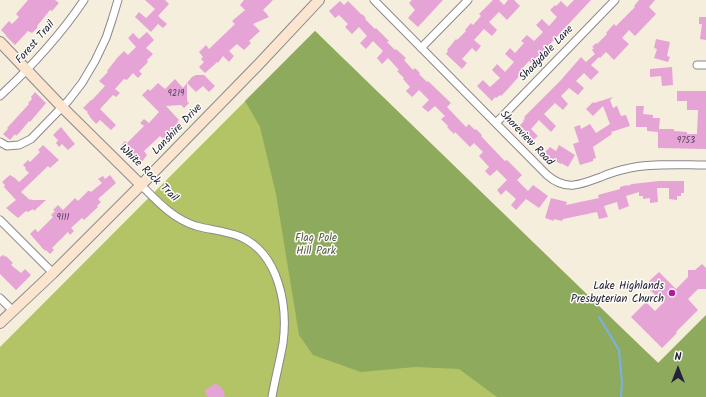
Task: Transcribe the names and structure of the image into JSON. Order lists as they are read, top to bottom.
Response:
{
  "streets": {
    "street": [
      "Forest Trail",
      "Shadydale Lane",
      "Lanshire Drive",
      "Shoreview Road",
      "White Rock Trail"
    ]
  },
  "crossings": [
    ["Forest Trail", "White Rock Trail"],
    ["Shadydale Lane", "Shoreview Road"],
    ["Lanshire Drive", "White Rock Trail"]
  ],
  "parks": ["Flag Pole Hill Park"],
  "places": ["Lake Highlands Presbyterian Church"],
  "house_numbers": ["9219", "9753", "9111"],
  "north": "top"
}
